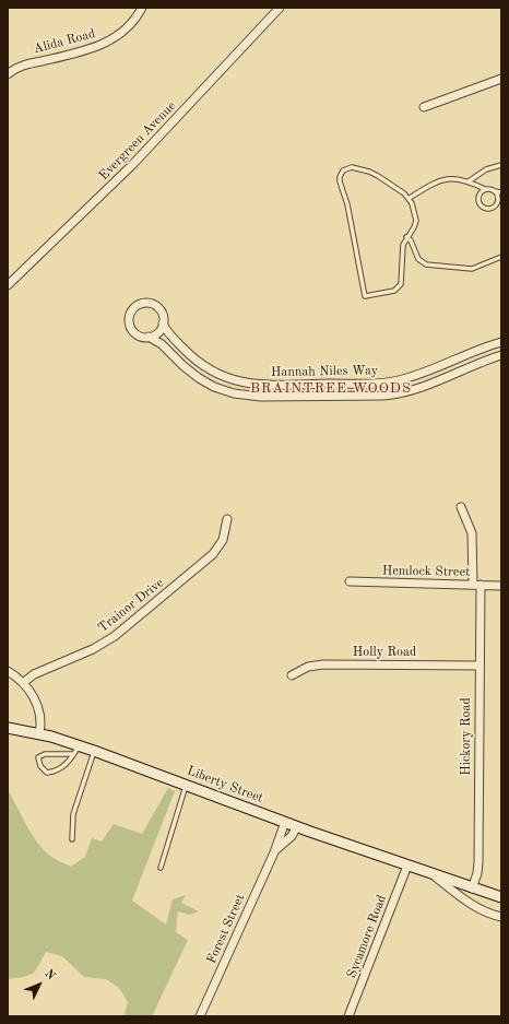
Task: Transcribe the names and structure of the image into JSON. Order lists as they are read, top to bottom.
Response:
{
  "streets": {
    "main road": ["Liberty Street"],
    "street": [
      "Alida Road",
      "Evergreen Avenue",
      "Hannah Niles Way",
      "Hemlock Street",
      "Trainor Drive",
      "Holly Road",
      "Hickory Road",
      "Forest Street",
      "Sycamore Road"
    ]
  },
  "crossings": [
    ["Hemlock Street", "Hickory Road"],
    ["Holly Road", "Hickory Road"],
    ["Hickory Road", "Liberty Street"],
    ["Liberty Street", "Forest Street"],
    ["Liberty Street", "Sycamore Road"]
  ],
  "districts": ["BRAINTREE WOODS"],
  "north": "top right"
}
